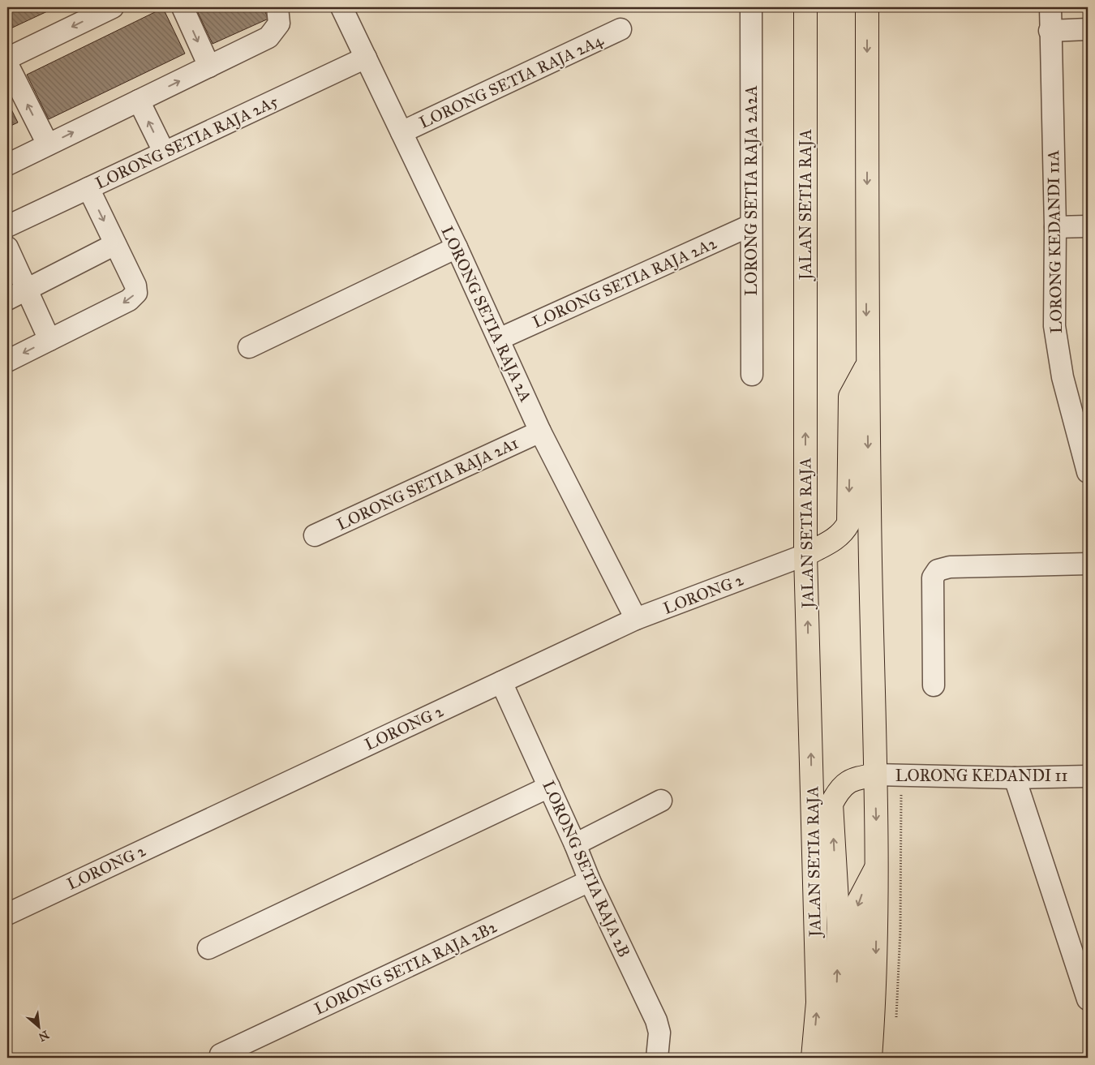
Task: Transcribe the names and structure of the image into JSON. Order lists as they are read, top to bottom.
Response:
{
  "streets": {
    "main road": ["JALAN SETIA RAJA"],
    "street": [
      "LORONG SETIA RAJA 2A4",
      "LORONG SETIA RAJA 2A5",
      "LORONG SETIA RAJA 2A2A",
      "LORONG KEDANDI 11A",
      "LORONG SETIA RAJA 2A2",
      "LORONG SETIA RAJA 2A",
      "LORONG SETIA RAJA 2A1",
      "LORONG 2",
      "LORONG KEDANDI 11",
      "LORONG SETIA RAJA 2B",
      "LORONG SETIA RAJA 2B2"
    ]
  },
  "crossings": [
    ["LORONG SETIA RAJA 2A4", "LORONG SETIA RAJA 2A"],
    ["LORONG SETIA RAJA 2A5", "LORONG SETIA RAJA 2A"],
    ["LORONG SETIA RAJA 2A2A", "LORONG SETIA RAJA 2A2"],
    ["JALAN SETIA RAJA", "LORONG 2"],
    ["LORONG SETIA RAJA 2A2", "LORONG SETIA RAJA 2A"],
    ["LORONG SETIA RAJA 2A", "LORONG SETIA RAJA 2A1"],
    ["LORONG SETIA RAJA 2A", "LORONG 2"],
    ["LORONG 2", "LORONG SETIA RAJA 2B"],
    ["LORONG SETIA RAJA 2B", "LORONG SETIA RAJA 2B2"]
  ],
  "north": "bottom right"
}
